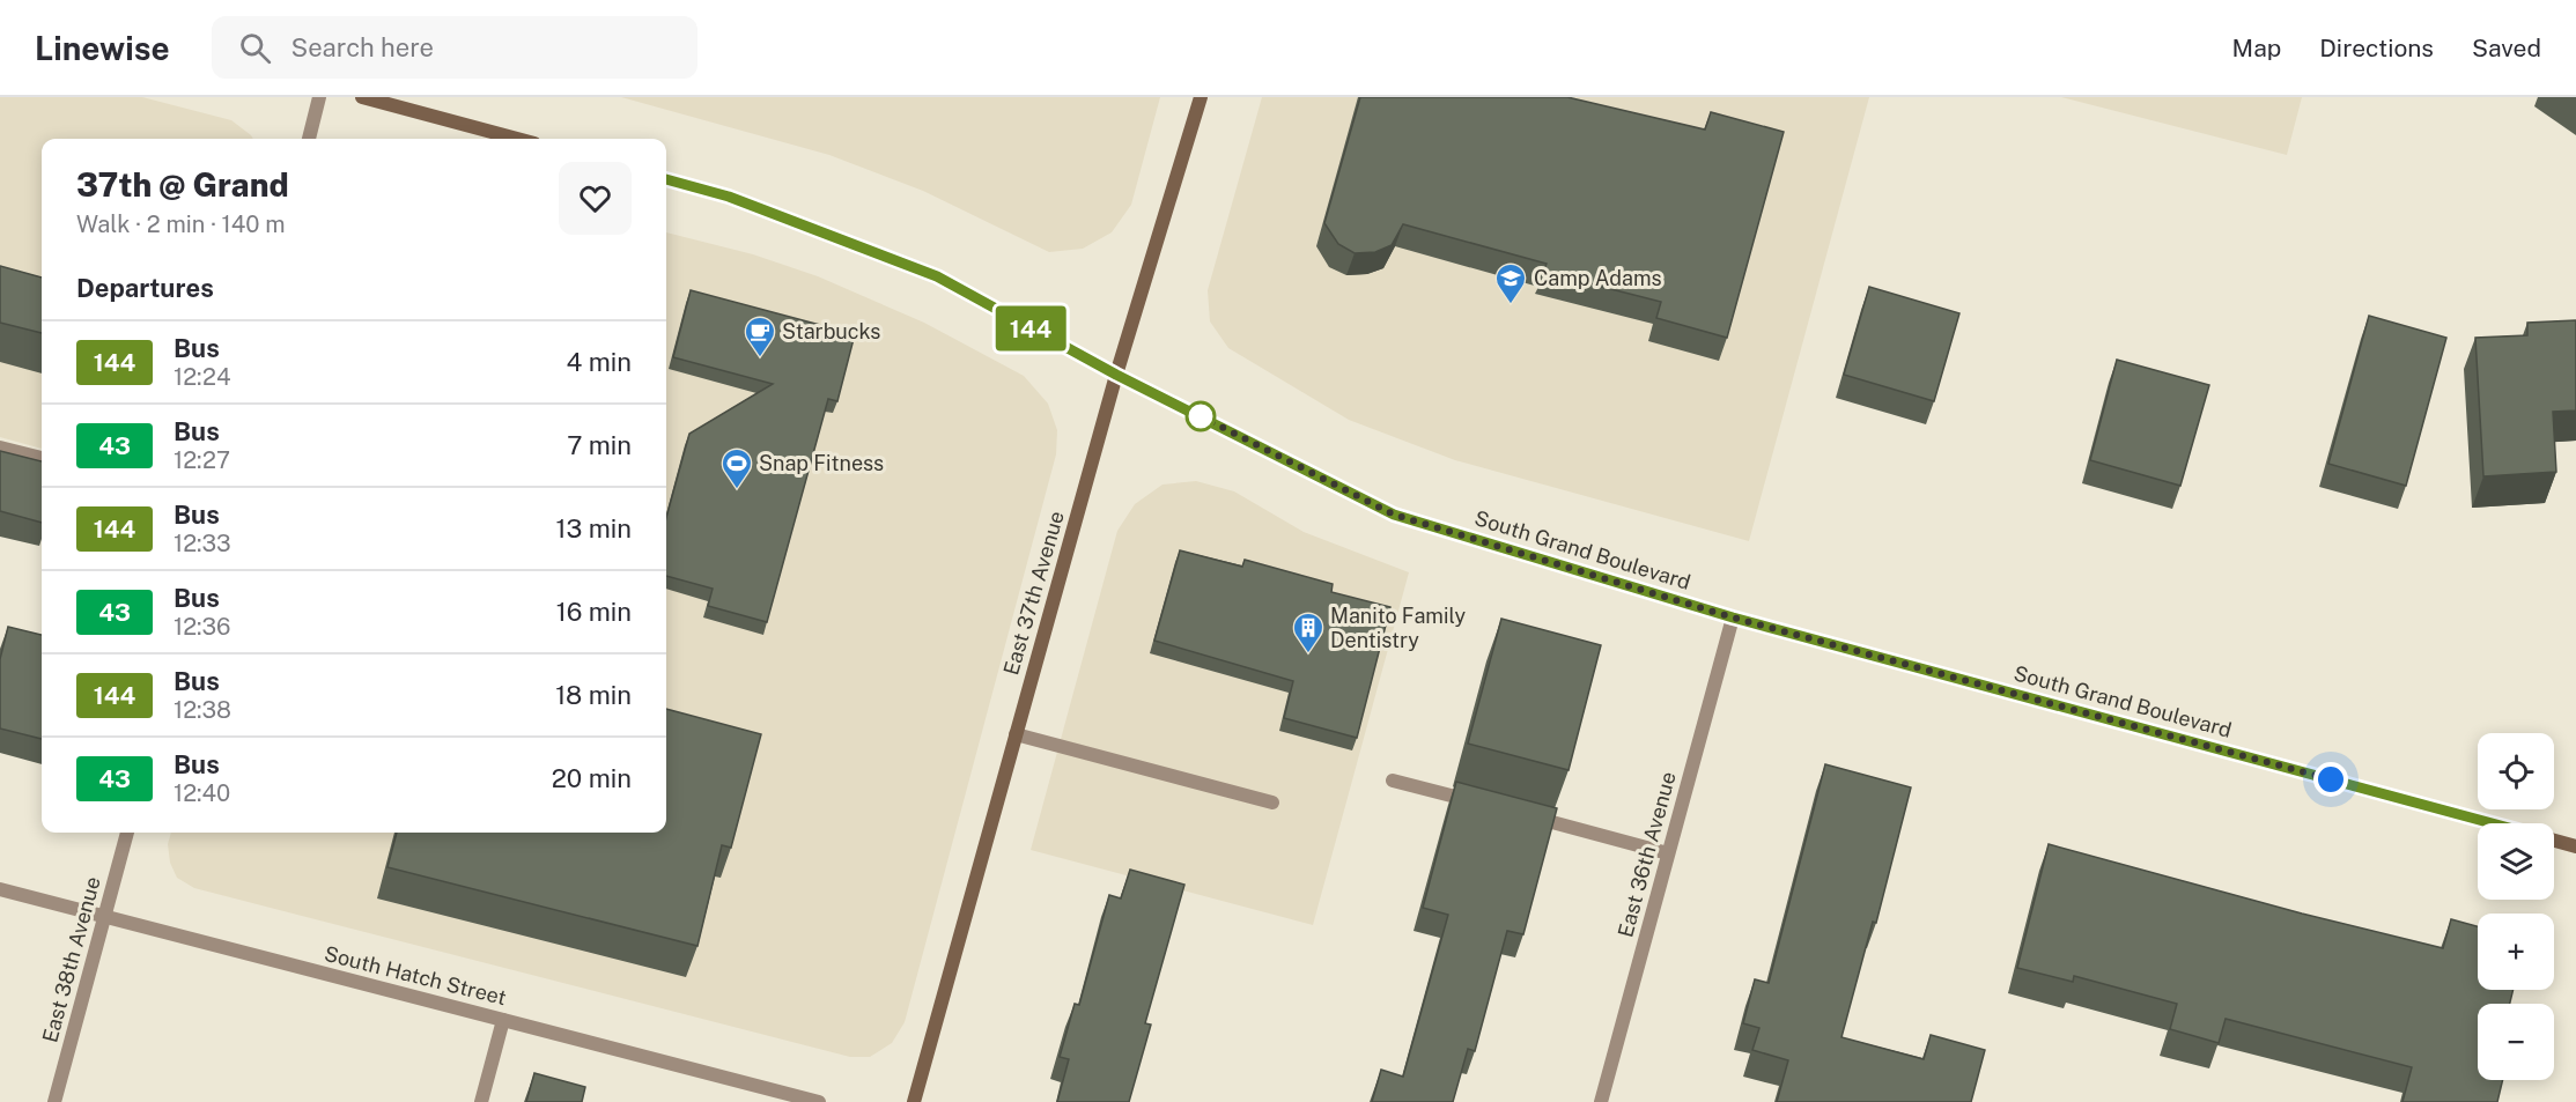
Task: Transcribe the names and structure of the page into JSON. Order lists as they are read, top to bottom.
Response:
{
  "streets": {
    "main road": ["South Grand Boulevard", "East 37th Avenue"],
    "street": ["East 36th Avenue", "East 38th Avenue", "South Hatch Street"]
  },
  "crossings": [
    ["South Grand Boulevard", "East 37th Avenue"],
    ["South Grand Boulevard", "East 36th Avenue"],
    ["East 38th Avenue", "South Hatch Street"]
  ],
  "places": {
    "school or university": ["Camp Adams"],
    "cafe": ["Starbucks"],
    "sports": ["Snap Fitness"],
    "building": ["Manito Family Dentistry"]
  },
  "lines": ["bus line 144"],
  "page": {
    "header": "Linewise",
    "search": "Search here",
    "nav": ["Map", "Directions", "Saved"],
    "on_map": "144",
    "heading": [
      ["37th @ Grand", "Walk · 2 min · 140 m"],
      "Departures"
    ],
    "list": [
      {
        "mark": "144",
        "name": "Bus",
        "note": "12:24",
        "value": "4 min"
      },
      {
        "mark": "43",
        "name": "Bus",
        "note": "12:27",
        "value": "7 min"
      },
      {
        "mark": "144",
        "name": "Bus",
        "note": "12:33",
        "value": "13 min"
      },
      {
        "mark": "43",
        "name": "Bus",
        "note": "12:36",
        "value": "16 min"
      },
      {
        "mark": "144",
        "name": "Bus",
        "note": "12:38",
        "value": "18 min"
      },
      {
        "mark": "43",
        "name": "Bus",
        "note": "12:40",
        "value": "20 min"
      }
    ],
    "map_buttons": ["+", "−"]
  }
}
